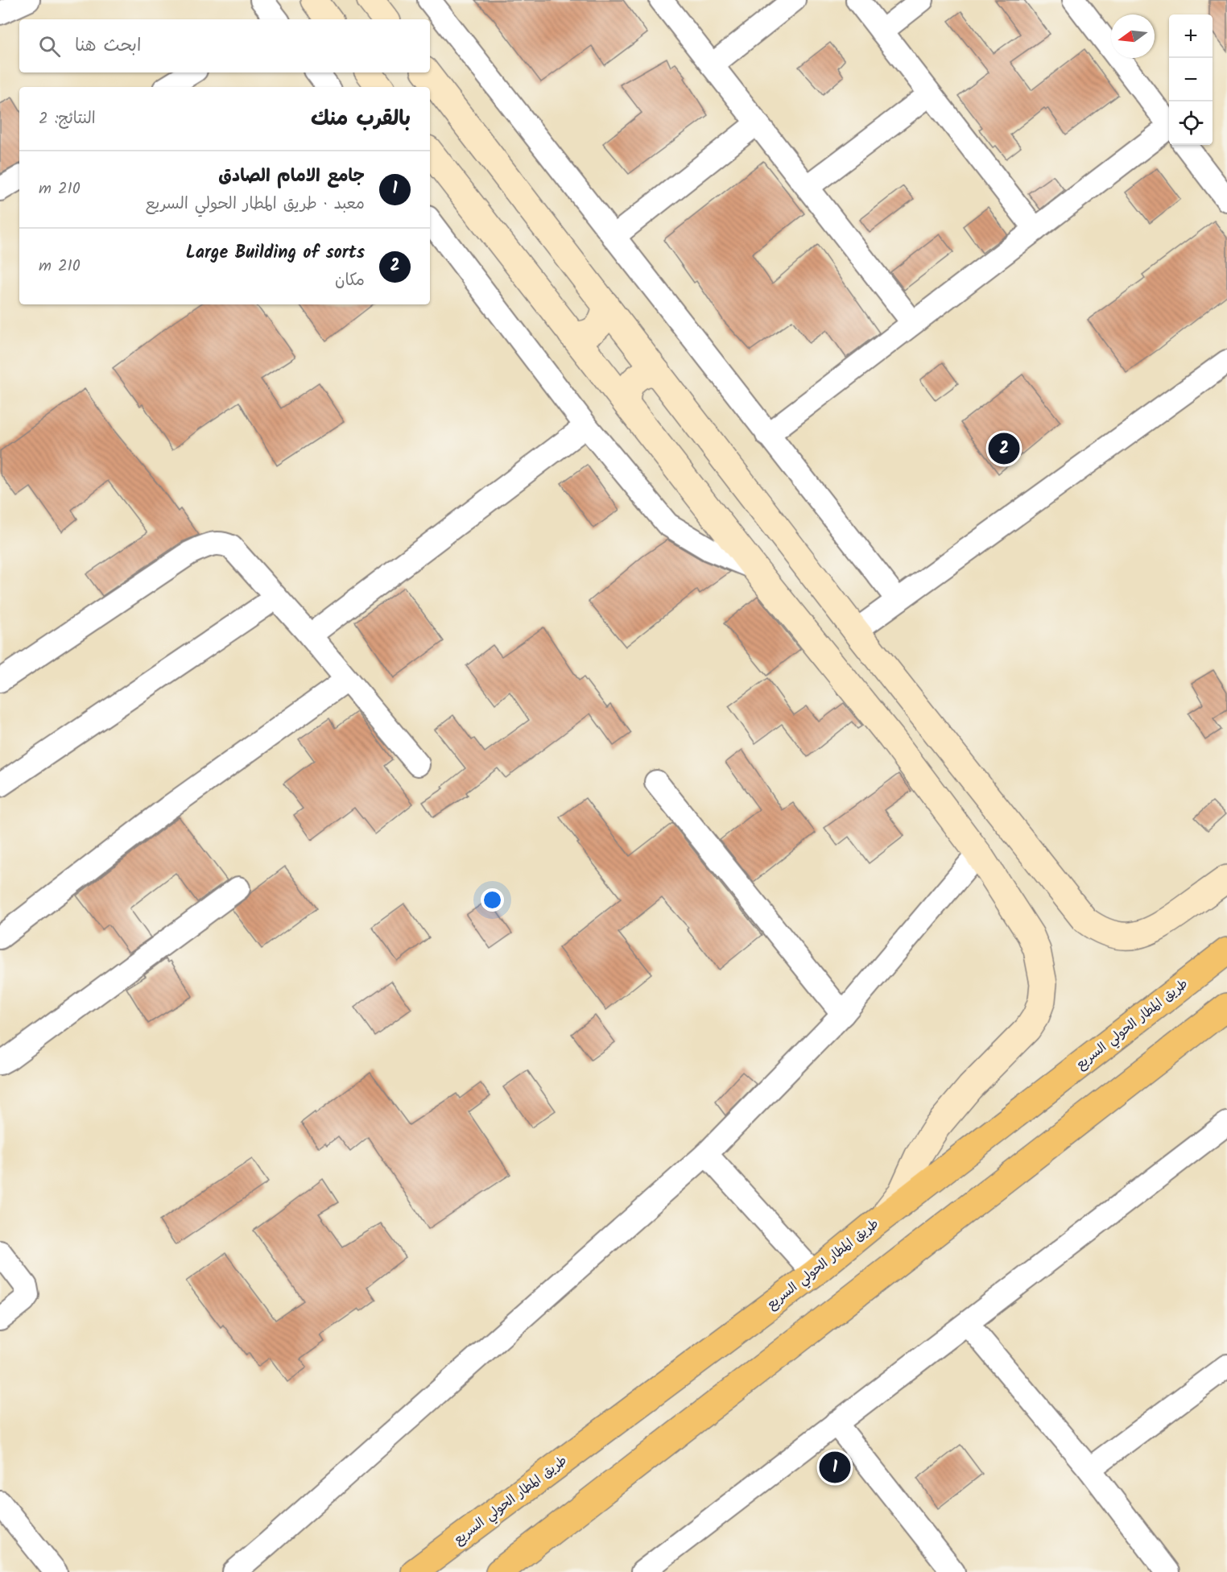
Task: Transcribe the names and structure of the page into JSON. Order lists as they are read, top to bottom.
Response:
{
  "streets": {
    "highway": ["طريق المطار الحولي السريع"]
  },
  "north": "left",
  "page": {
    "map_buttons": ["+", "−"],
    "search": "ابحث هنا",
    "heading": ["بالقرب منك", "النتائج: 2"],
    "list": [
      {
        "mark": "1",
        "name": "جامع الامام الصادق",
        "note": "معبد · طريق المطار الحولي السريع",
        "value": "210 m"
      },
      {
        "mark": "2",
        "name": "Large Building of sorts",
        "note": "مكان",
        "value": "210 m"
      }
    ],
    "pins": ["2", "1"]
  }
}
